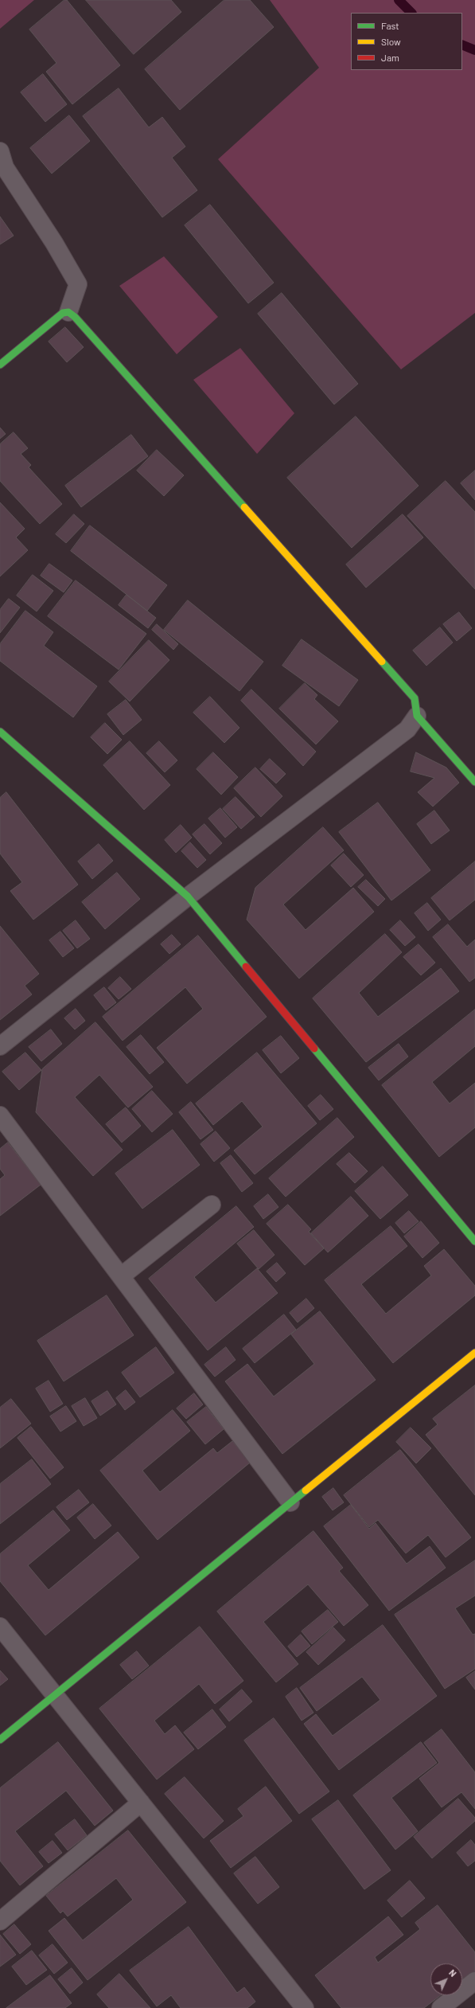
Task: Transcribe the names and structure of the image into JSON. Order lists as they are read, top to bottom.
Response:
{
  "legend": ["Fast", "Slow", "Jam"],
  "north": "top right"
}
